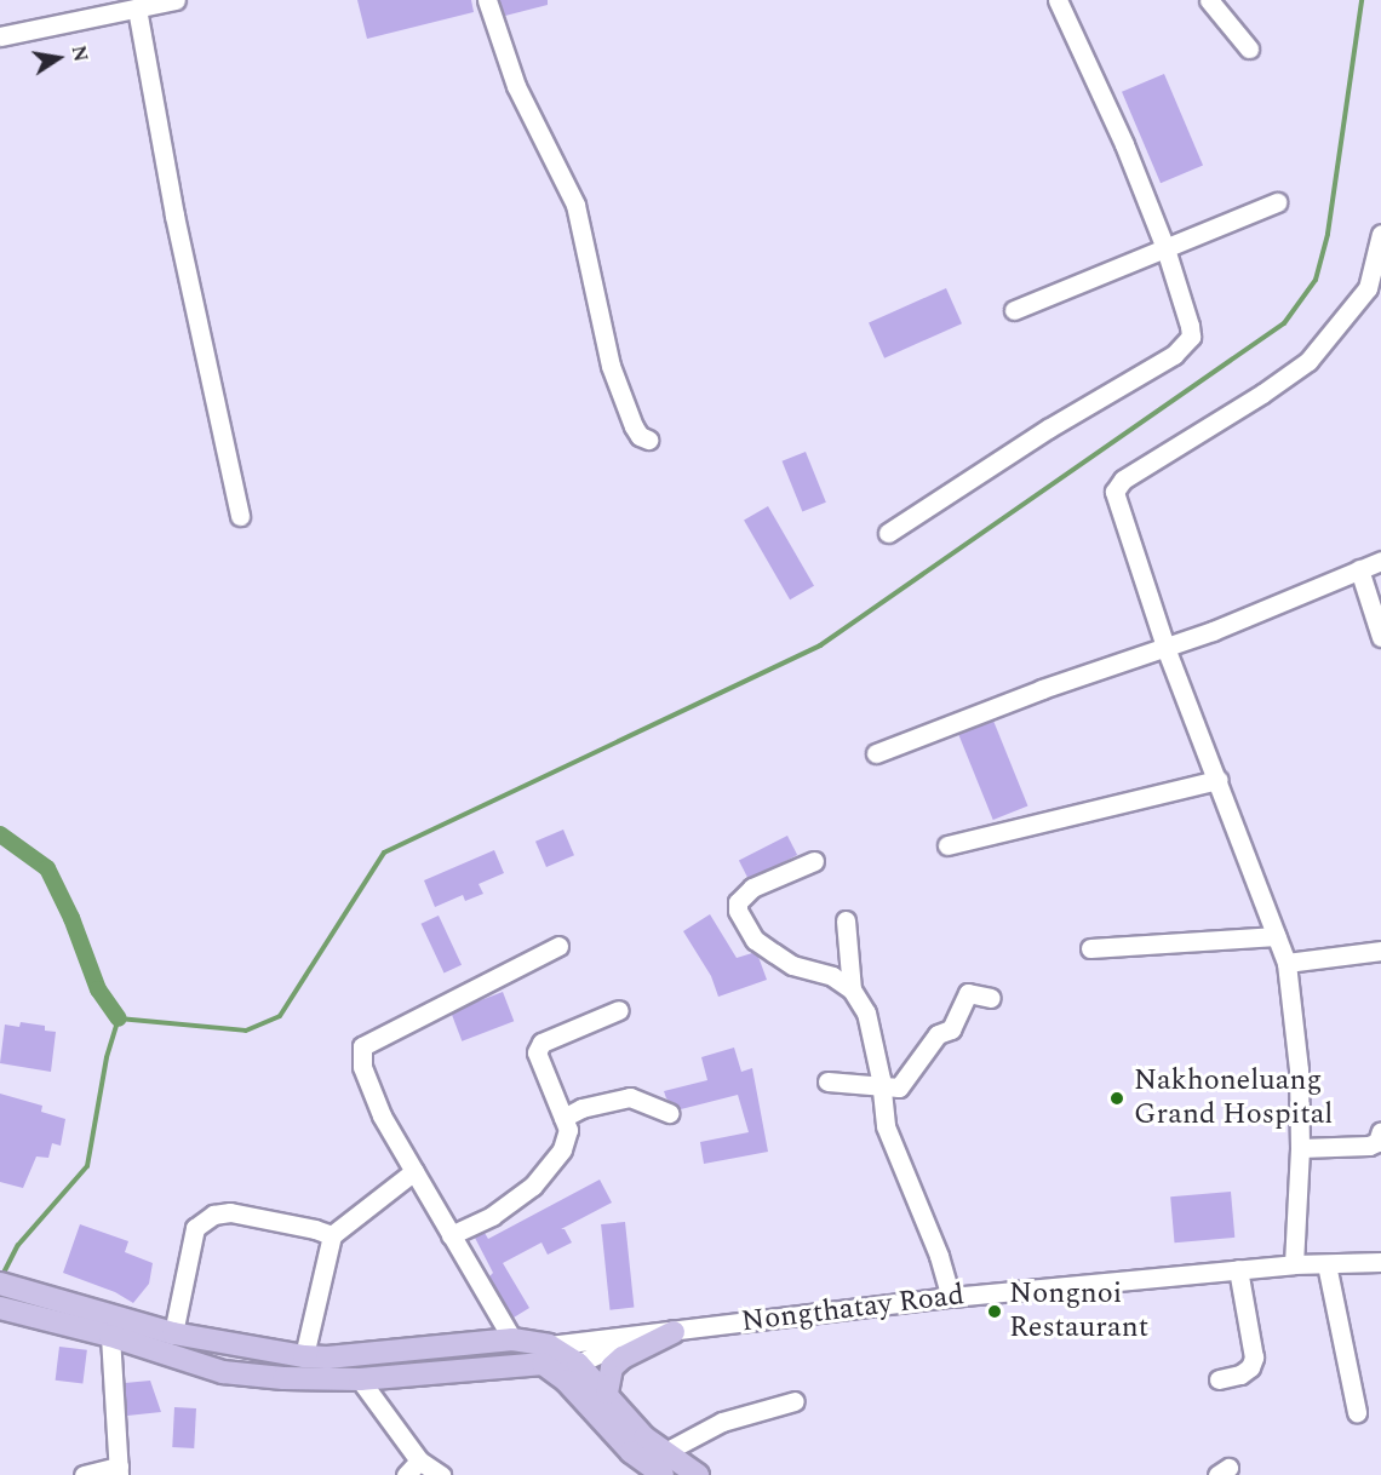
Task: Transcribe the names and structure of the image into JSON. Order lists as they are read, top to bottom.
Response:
{
  "streets": {
    "street": ["Nongthatay Road"]
  },
  "places": ["Nakhoneluang Grand Hospital", "Nongnoi Restaurant"],
  "north": "right"
}
